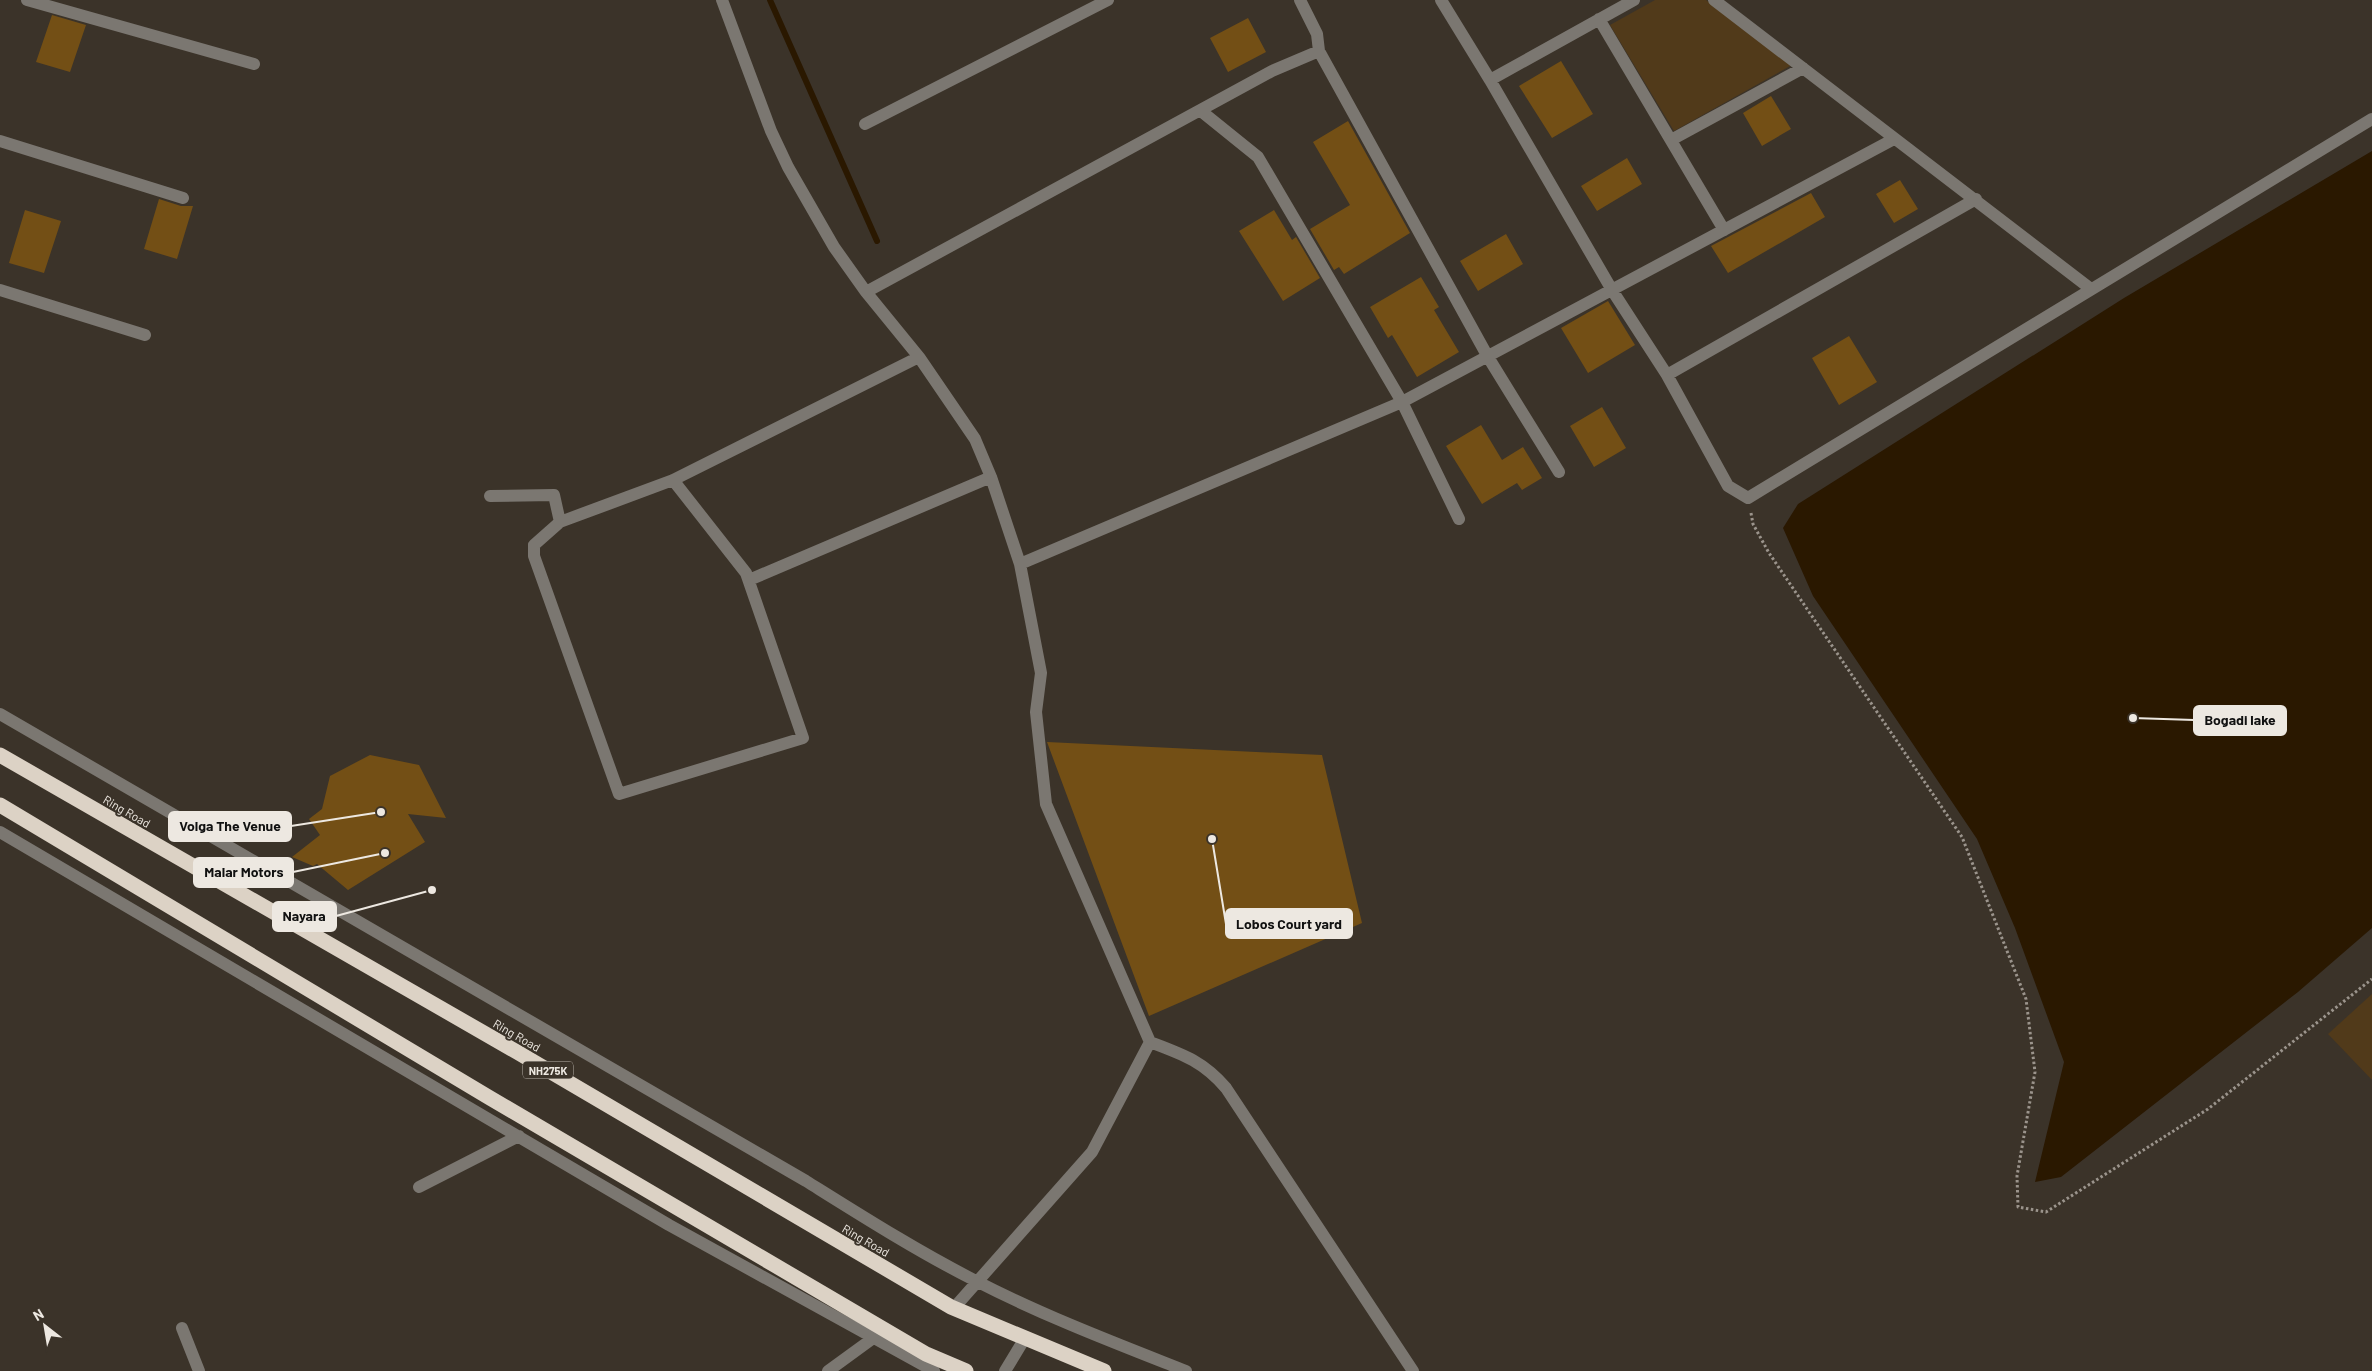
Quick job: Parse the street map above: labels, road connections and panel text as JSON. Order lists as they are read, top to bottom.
{
  "streets": {
    "highway": ["Ring Road", "NH275K"]
  },
  "places": [
    "Bogadi lake",
    "Volga The Venue",
    "Lobos Court yard",
    "Malar Motors",
    "Nayara"
  ],
  "north": "top left"
}
